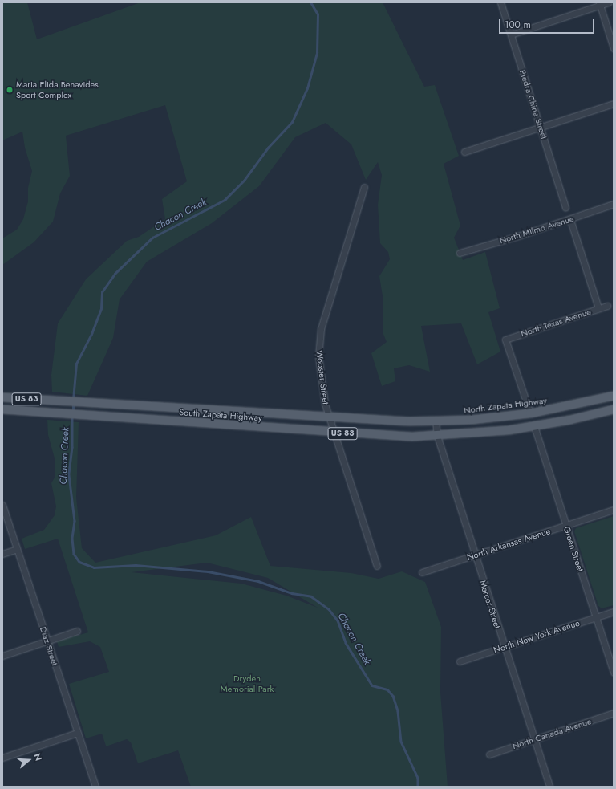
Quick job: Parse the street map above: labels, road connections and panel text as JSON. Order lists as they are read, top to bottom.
{
  "streets": {
    "main road": ["US 83", "North Zapata Highway", "South Zapata Highway"],
    "street": [
      "Piedra China Street",
      "North Milmo Avenue",
      "North Texas Avenue",
      "Wooster Street",
      "North Arkansas Avenue",
      "Green Street",
      "Mercer Street",
      "North New York Avenue",
      "Diaz Street",
      "North Canada Avenue"
    ]
  },
  "crossings": [
    ["North Texas Avenue", "North Zapata Highway"],
    ["Wooster Street", "South Zapata Highway"],
    ["US 83", "South Zapata Highway"],
    ["US 83", "Green Street"],
    ["US 83", "Mercer Street"],
    ["North Zapata Highway", "South Zapata Highway"],
    ["North Zapata Highway", "Mercer Street"],
    ["South Zapata Highway", "Mercer Street"],
    ["North Arkansas Avenue", "Green Street"],
    ["North Arkansas Avenue", "Mercer Street"],
    ["Green Street", "North New York Avenue"],
    ["Mercer Street", "North New York Avenue"],
    ["Mercer Street", "North Canada Avenue"]
  ],
  "water": ["Chacon Creek"],
  "parks": ["Dryden Memorial Park"],
  "places": ["Maria Elida Benavides Sport Complex"],
  "scale_bar": "100 m",
  "north": "right"
}
